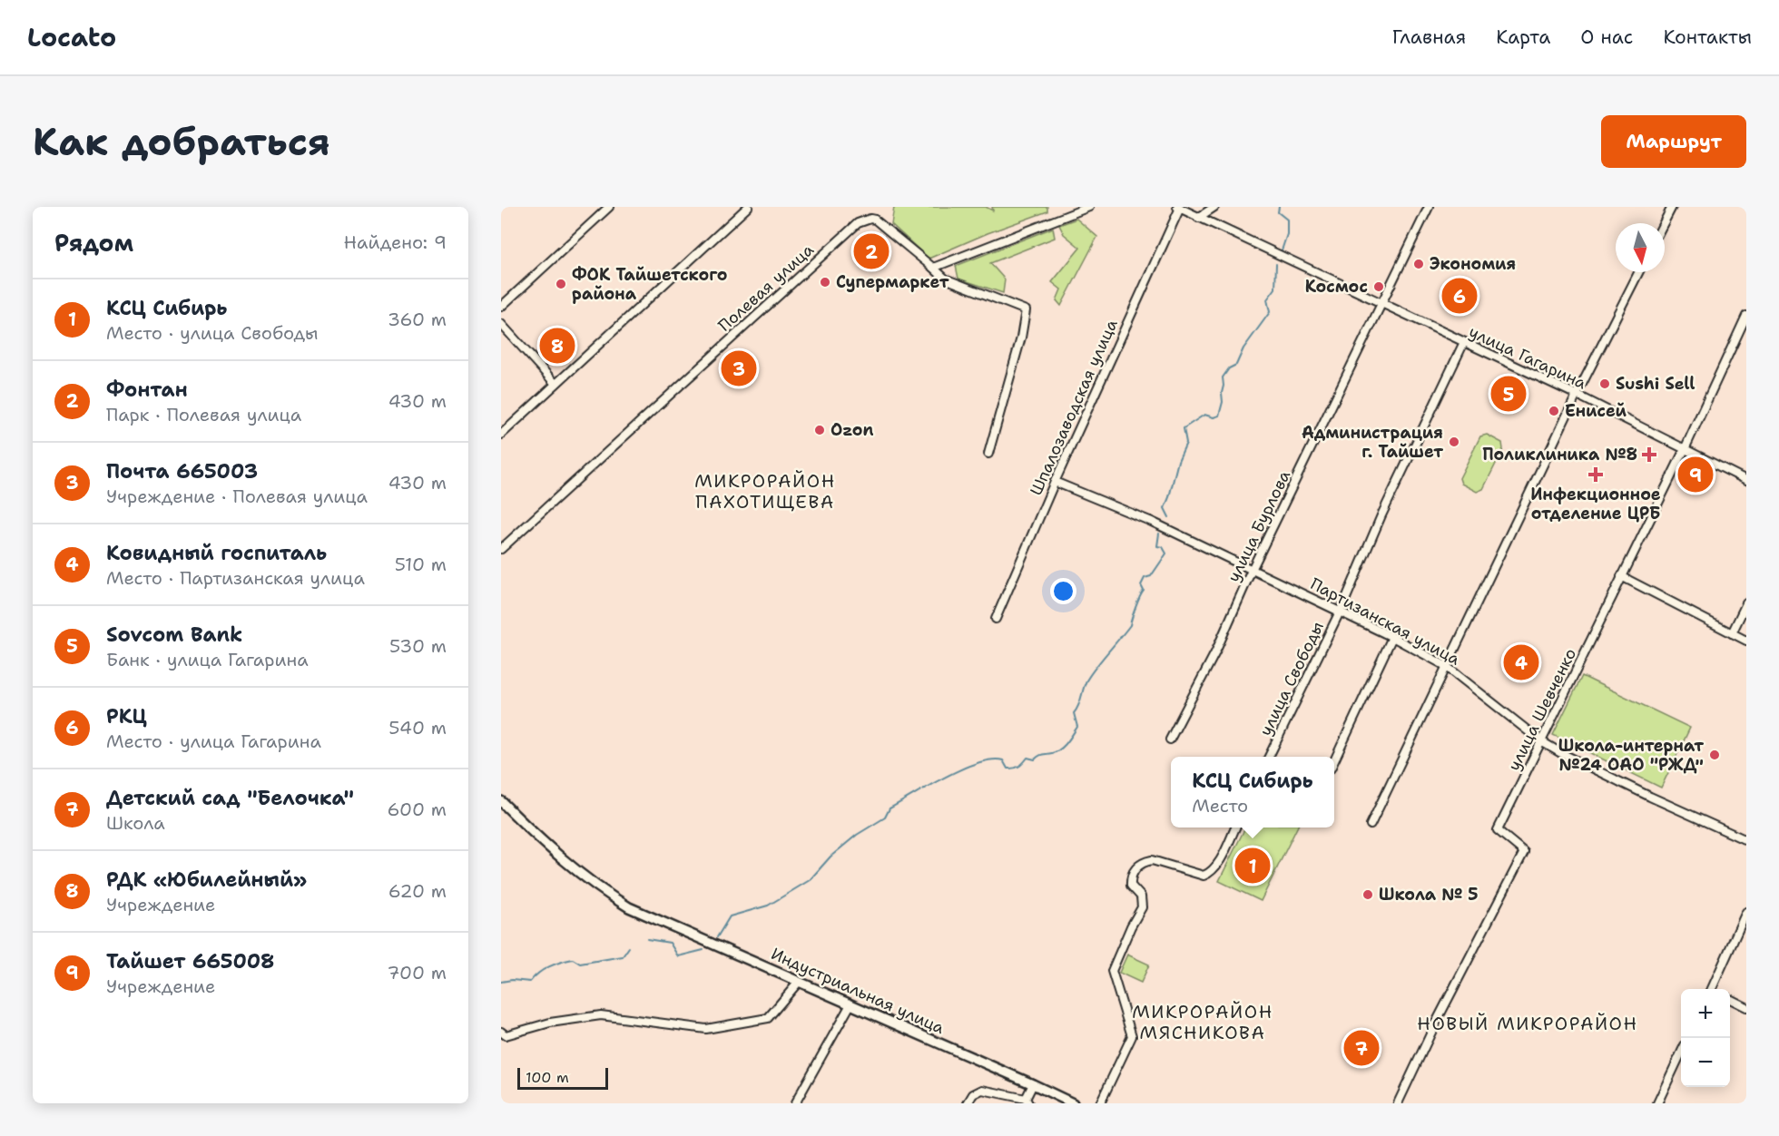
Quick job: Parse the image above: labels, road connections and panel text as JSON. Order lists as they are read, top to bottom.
{
  "streets": {
    "street": [
      "Полевая улица",
      "улица Гагарина",
      "Шпалозаводская улица",
      "улица Бурлова",
      "Партизанская улица",
      "улица Свободы",
      "улица Шевченко",
      "Индустриальная улица"
    ]
  },
  "crossings": [
    ["улица Гагарина", "Шпалозаводская улица"],
    ["улица Гагарина", "улица Бурлова"],
    ["улица Гагарина", "улица Свободы"],
    ["улица Гагарина", "улица Шевченко"],
    ["Шпалозаводская улица", "Партизанская улица"],
    ["улица Бурлова", "Партизанская улица"],
    ["Партизанская улица", "улица Свободы"],
    ["Партизанская улица", "улица Шевченко"]
  ],
  "districts": ["МИКРОРАЙОН ПАХОТИЩЕВА", "МИКРОРАЙОН МЯСНИКОВА", "НОВЫЙ МИКРОРАЙОН"],
  "places": {
    "other": [
      "Экономия",
      "Супермаркет",
      "ФОК Тайшетского района",
      "Космос",
      "Sushi Sell",
      "Енисей",
      "Ozon",
      "Администрация г. Тайшет",
      "Школа-интернат №24 ОАО \"РЖД\"",
      "Школа № 5"
    ],
    "health": ["Поликлиника №8", "Инфекционное отделение ЦРБ"]
  },
  "scale_bar": "100 m",
  "north": "bottom",
  "page": {
    "header": "Locato",
    "nav": [
      "Главная",
      "Карта",
      "О нас",
      "Контакты"
    ],
    "buttons": "Маршрут",
    "title": "Как добраться",
    "heading": ["Рядом", "Найдено: 9"],
    "pins": [
      "2",
      "6",
      "8",
      "3",
      "5",
      "9",
      "4",
      "1",
      "7"
    ],
    "list": [
      {
        "mark": "1",
        "name": "КСЦ Сибирь",
        "note": "Место · улица Свободы",
        "value": "360 m"
      },
      {
        "mark": "2",
        "name": "Фонтан",
        "note": "Парк · Полевая улица",
        "value": "430 m"
      },
      {
        "mark": "3",
        "name": "Почта 665003",
        "note": "Учреждение · Полевая улица",
        "value": "430 m"
      },
      {
        "mark": "4",
        "name": "Ковидный госпиталь",
        "note": "Место · Партизанская улица",
        "value": "510 m"
      },
      {
        "mark": "5",
        "name": "Sovcom Bank",
        "note": "Банк · улица Гагарина",
        "value": "530 m"
      },
      {
        "mark": "6",
        "name": "РКЦ",
        "note": "Место · улица Гагарина",
        "value": "540 m"
      },
      {
        "mark": "7",
        "name": "Детский сад \"Белочка\"",
        "note": "Школа",
        "value": "600 m"
      },
      {
        "mark": "8",
        "name": "РДК «Юбилейный»",
        "note": "Учреждение",
        "value": "620 m"
      },
      {
        "mark": "9",
        "name": "Тайшет 665008",
        "note": "Учреждение",
        "value": "700 m"
      }
    ],
    "popup": ["КСЦ Сибирь", "Место"],
    "map_buttons": ["+", "−"],
    "scale": "100 m"
  }
}
